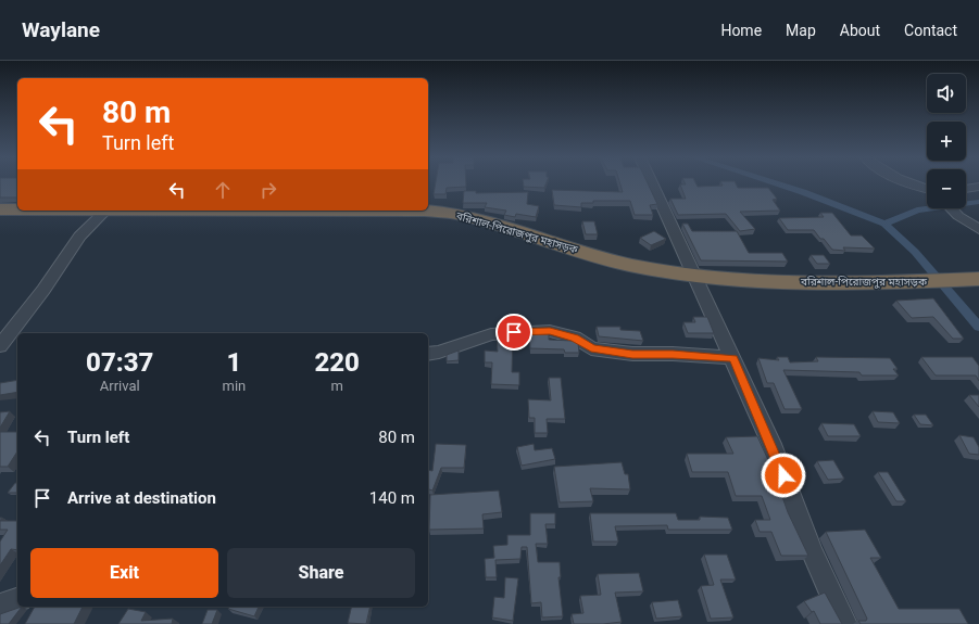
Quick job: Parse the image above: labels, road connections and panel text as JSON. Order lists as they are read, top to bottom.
{
  "streets": {
    "highway": ["বরিশাল-পিরোজপুর মহাসড়ক"]
  },
  "page": {
    "header": "Waylane",
    "nav": [
      "Home",
      "Map",
      "About",
      "Contact"
    ],
    "map_buttons": ["+", "−"],
    "turn": ["80 m", "Turn left"],
    "eta": [
      "07:37",
      "Arrival",
      "1",
      "min",
      "220",
      "m"
    ],
    "list": [
      {
        "name": "Turn left",
        "value": "80 m"
      },
      {
        "name": "Arrive at destination",
        "value": "140 m"
      }
    ],
    "buttons": ["Exit", "Share"]
  }
}
